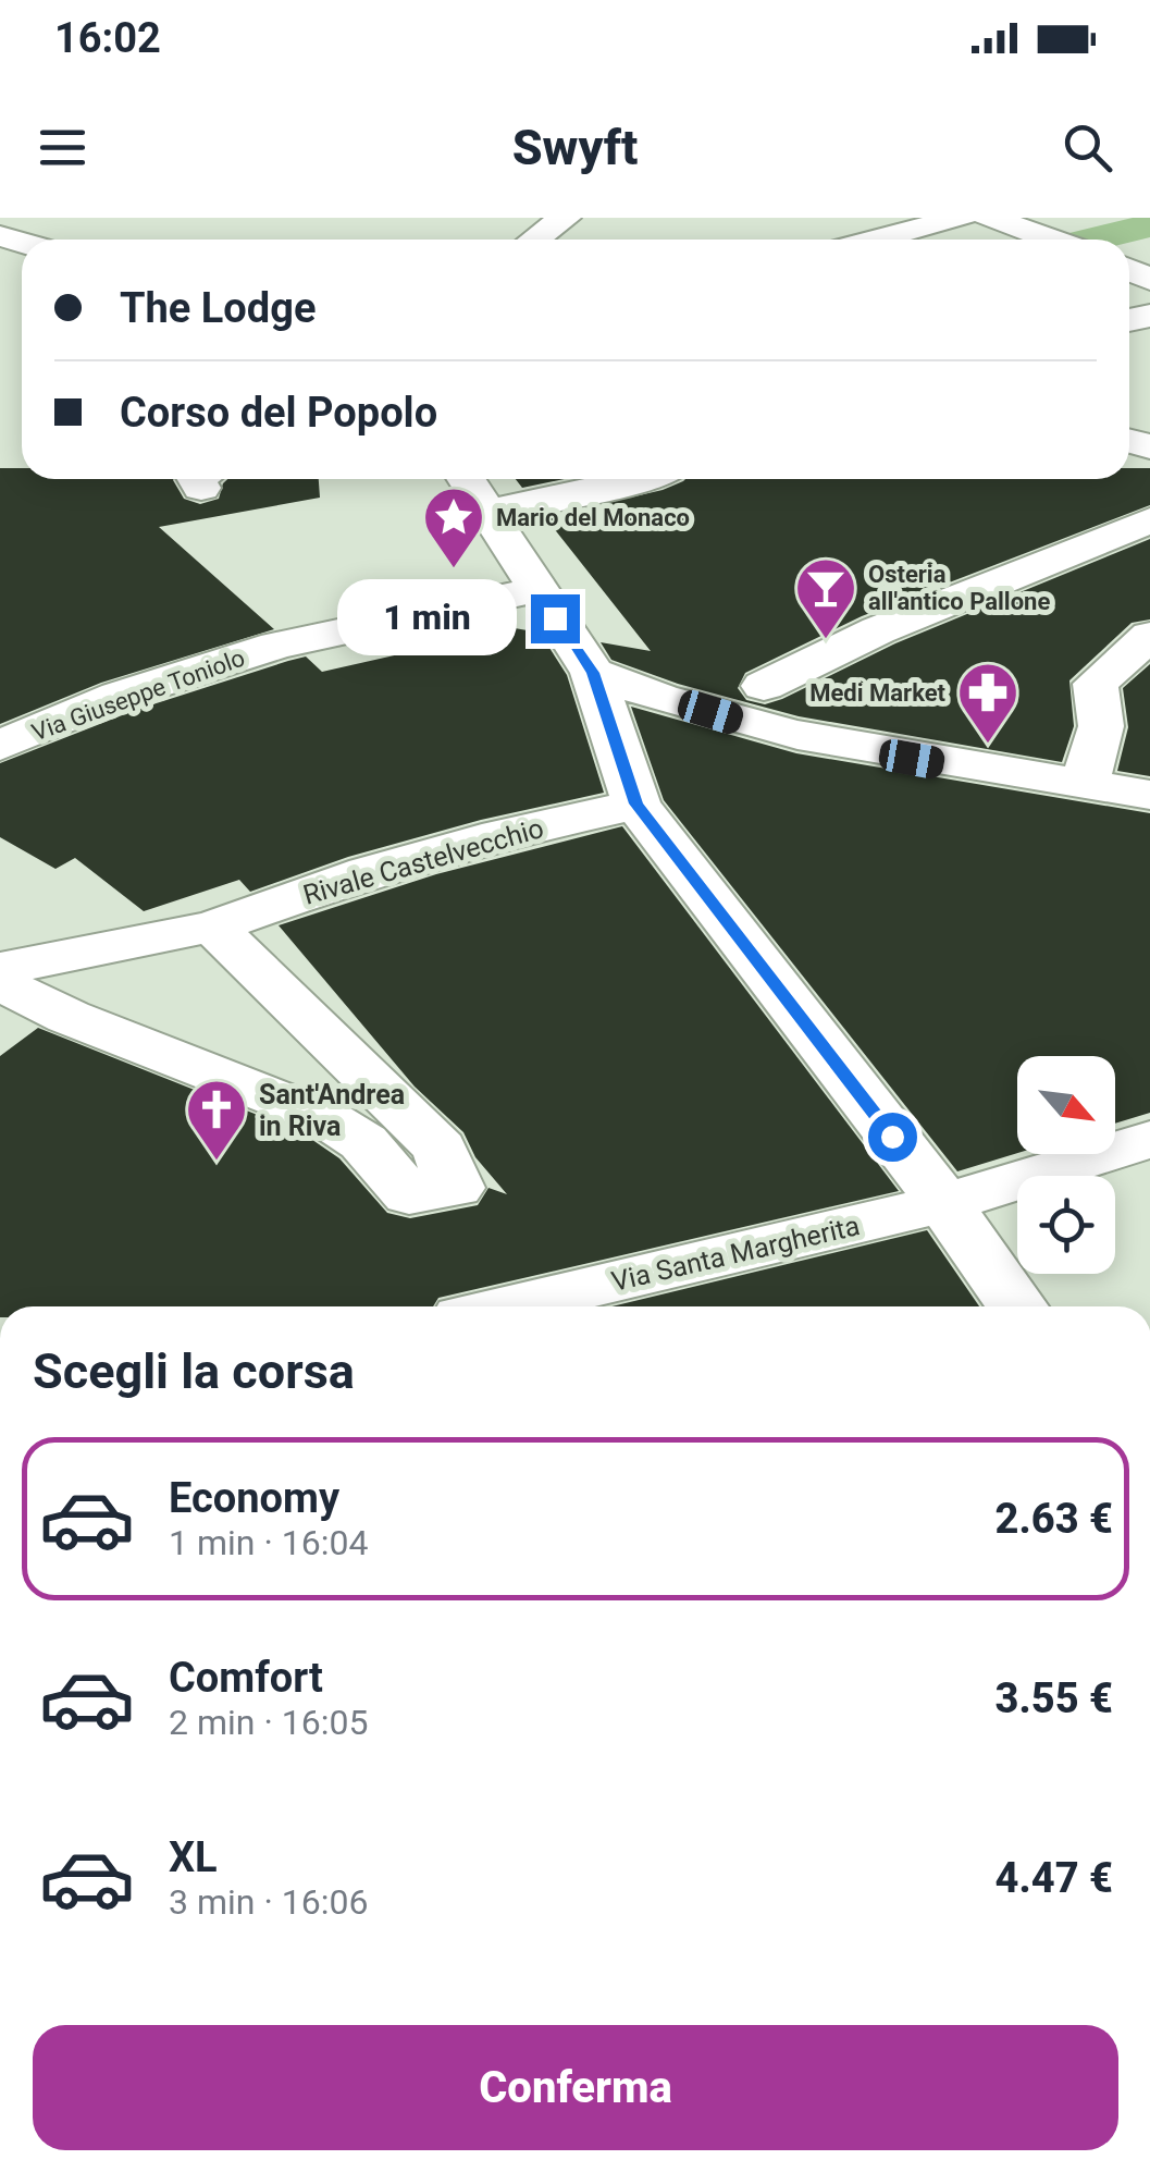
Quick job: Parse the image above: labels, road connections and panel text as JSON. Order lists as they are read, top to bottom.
{
  "streets": {
    "street": ["Via Giuseppe Toniolo", "Rivale Castelvecchio", "Via Santa Margherita"]
  },
  "places": {
    "place": ["Mario del Monaco"],
    "bar": ["Osteria all'antico Pallone"],
    "pharmacy": ["Medi Market"],
    "church": ["Sant'Andrea in Riva"]
  },
  "north": "bottom right",
  "page": {
    "status": "16:02",
    "header": "Swyft",
    "banner": ["The Lodge", "Corso del Popolo"],
    "bubble": "1 min",
    "heading": "Scegli la corsa",
    "list": [
      {
        "name": "Economy",
        "note": "1 min · 16:04",
        "value": "2.63 €"
      },
      {
        "name": "Comfort",
        "note": "2 min · 16:05",
        "value": "3.55 €"
      },
      {
        "name": "XL",
        "note": "3 min · 16:06",
        "value": "4.47 €"
      }
    ],
    "buttons": "Conferma"
  }
}
